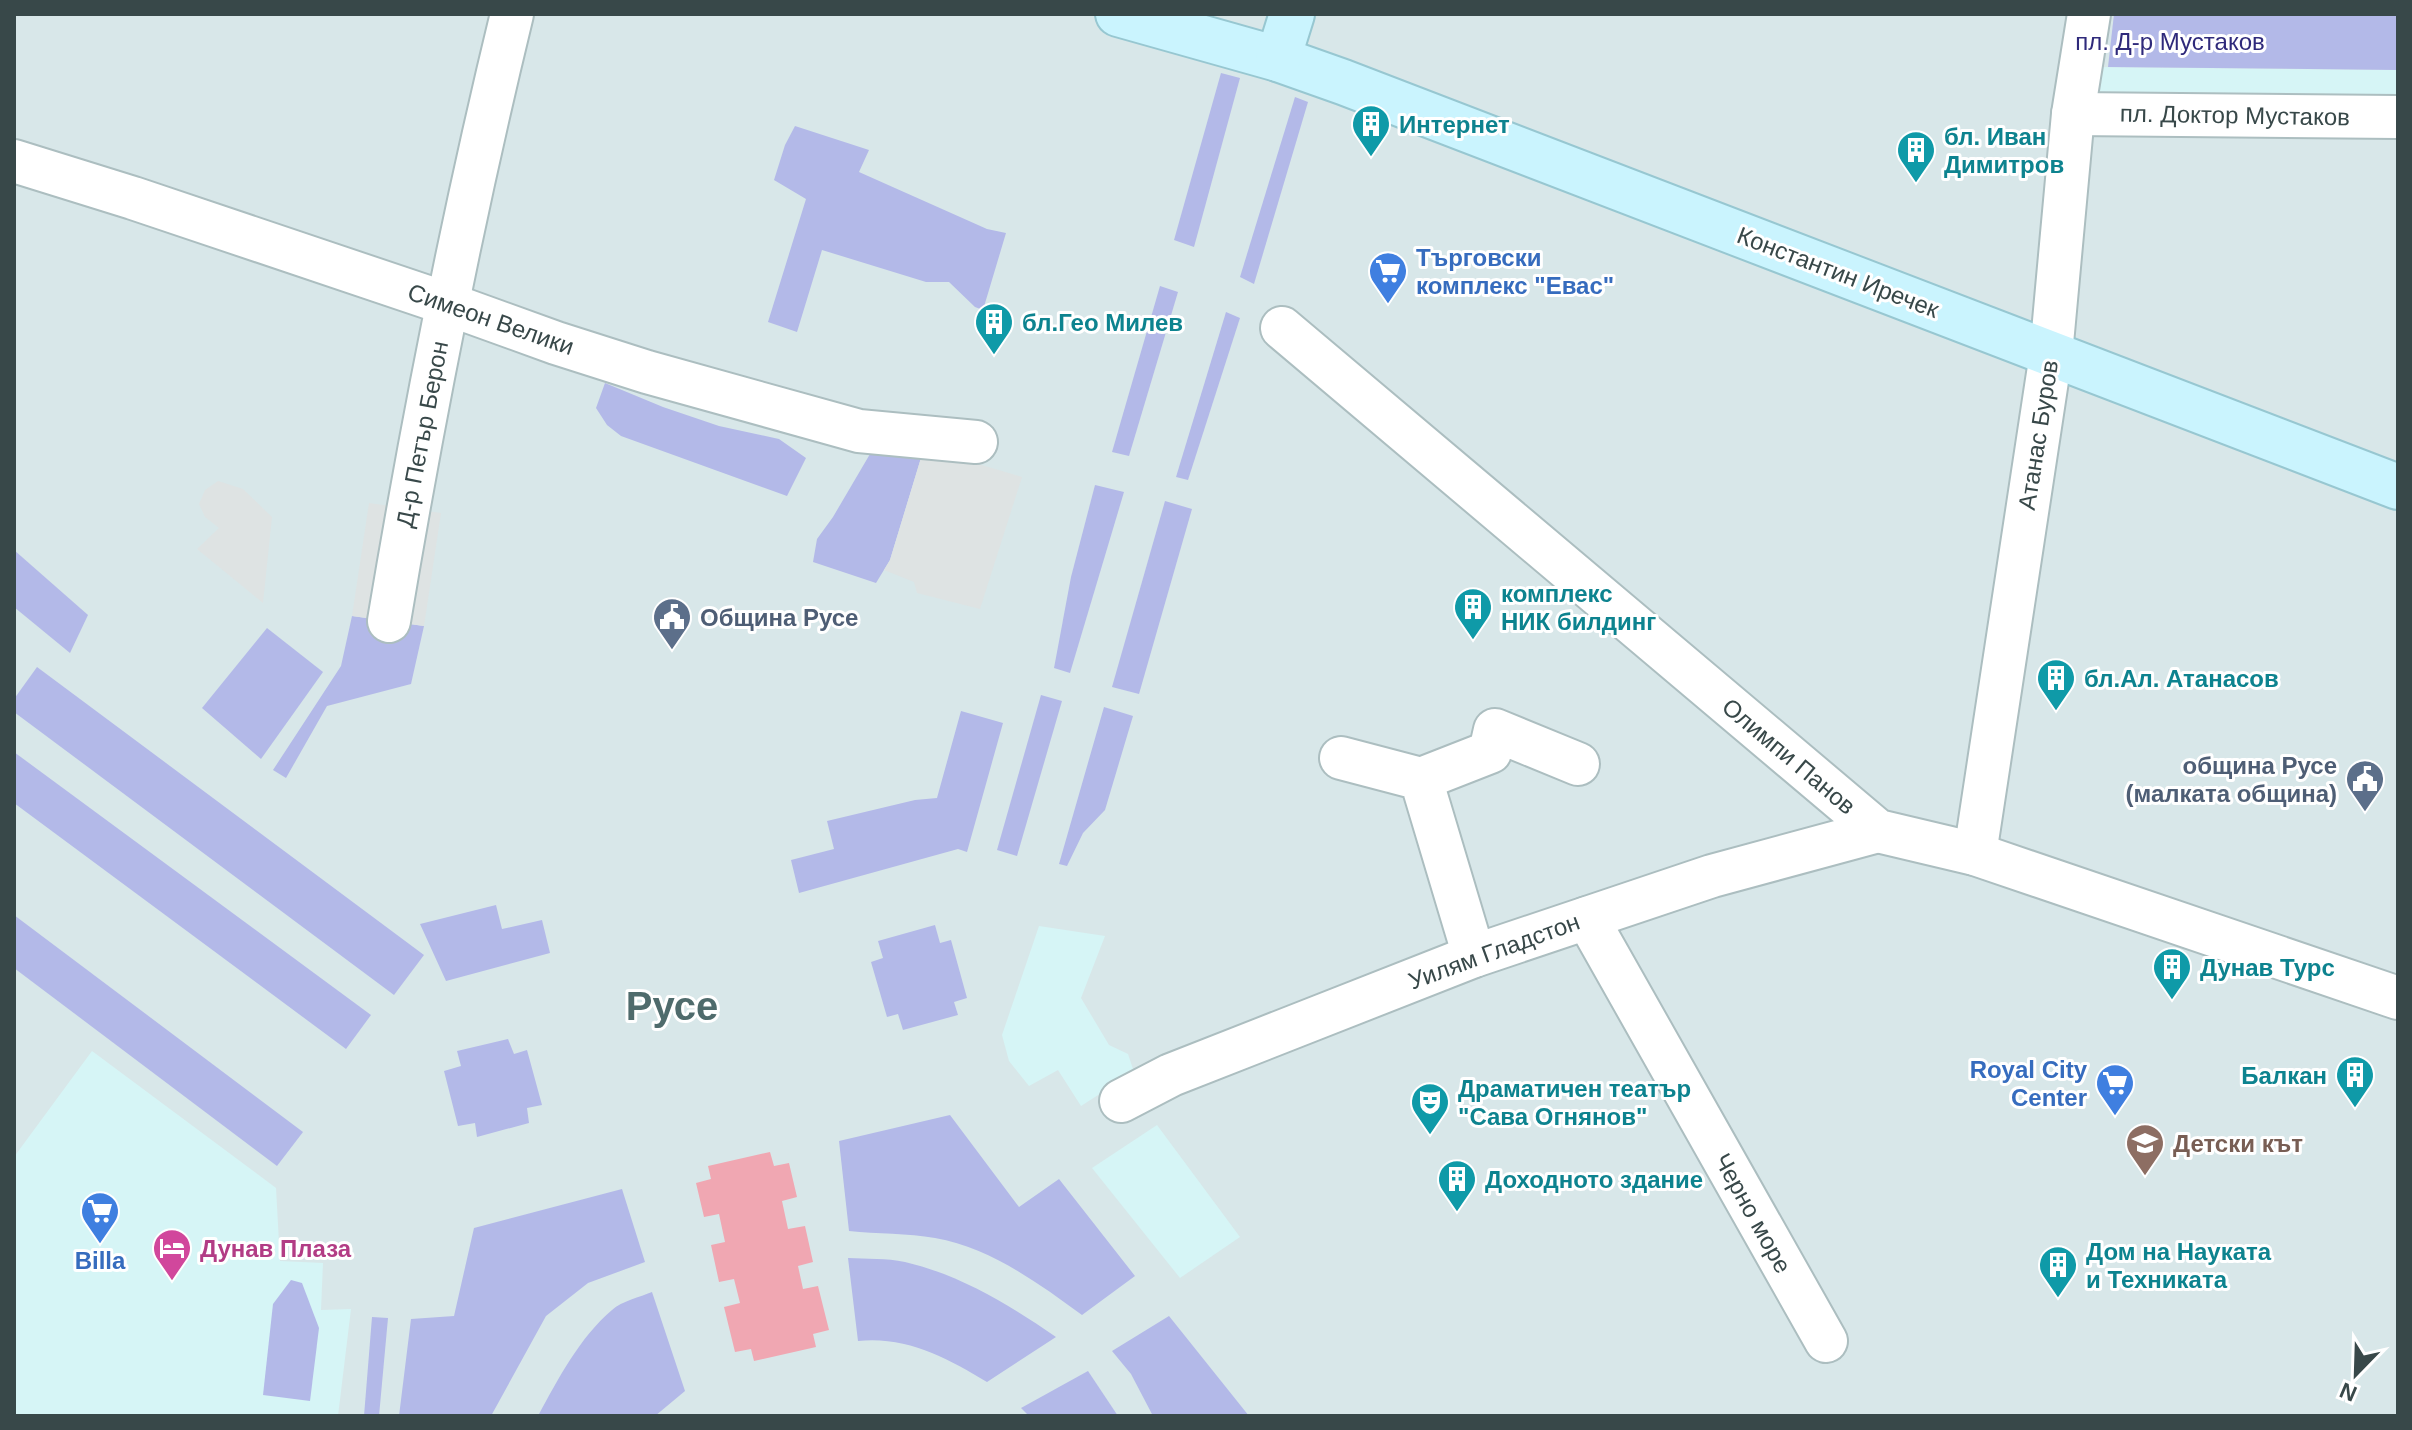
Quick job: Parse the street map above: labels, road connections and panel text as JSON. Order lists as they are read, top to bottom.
{
  "streets": {
    "main road": ["Константин Иречек"],
    "street": [
      "пл. Доктор Мустаков",
      "Симеон Велики",
      "Д-р Петър Берон",
      "Атанас Буров",
      "Олимпи Панов",
      "Уилям Гладстон",
      "Черно море"
    ]
  },
  "crossings": [
    ["пл. Доктор Мустаков", "Атанас Буров"],
    ["Константин Иречек", "Атанас Буров"],
    ["Симеон Велики", "Д-р Петър Берон"],
    ["Атанас Буров", "Олимпи Панов"],
    ["Олимпи Панов", "Уилям Гладстон"],
    ["Уилям Гладстон", "Черно море"]
  ],
  "districts": ["Русе"],
  "parks": ["пл. Д-р Мустаков"],
  "places": {
    "building": [
      "Интернет",
      "бл. Иван Димитров",
      "бл.Гео Милев",
      "комплекс НИК билдинг",
      "бл.Ал. Атанасов",
      "Дунав Турс",
      "Балкан",
      "Доходното здание",
      "Дом на Науката и Техниката"
    ],
    "supermarket": ["Търговски комплекс \"Евас\"", "Royal City Center", "Billa"],
    "public building": ["Община Русе", "община Русе (малката община)"],
    "theatre": ["Драматичен театър \"Сава Огнянов\""],
    "school or university": ["Детски кът"],
    "hotel": ["Дунав Плаза"]
  },
  "north": "bottom left"
}
